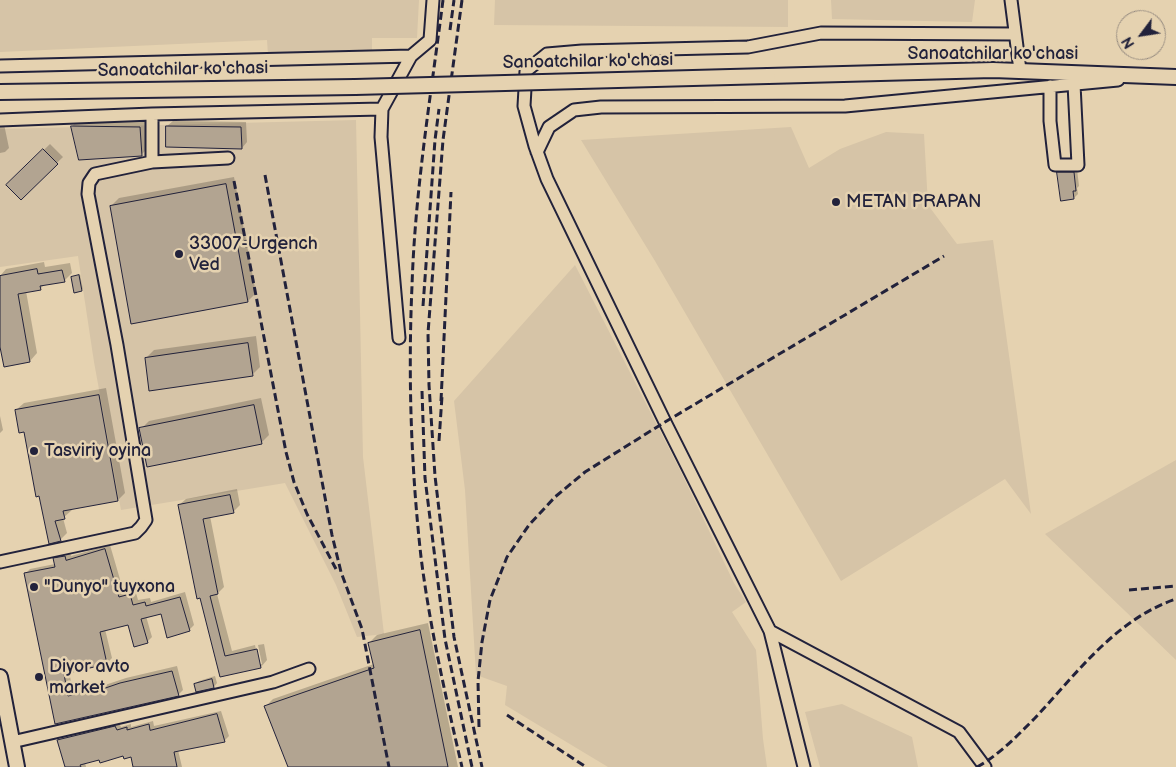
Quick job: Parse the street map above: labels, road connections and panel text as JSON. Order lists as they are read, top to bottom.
{
  "streets": {
    "main road": ["Sanoatchilar ko'chasi"]
  },
  "places": [
    "METAN PRAPAN",
    "33007-Urgench Ved",
    "Tasviriy oyina",
    "\"Dunyo\" tuyxona",
    "Diyor avto market"
  ],
  "north": "bottom left"
}
